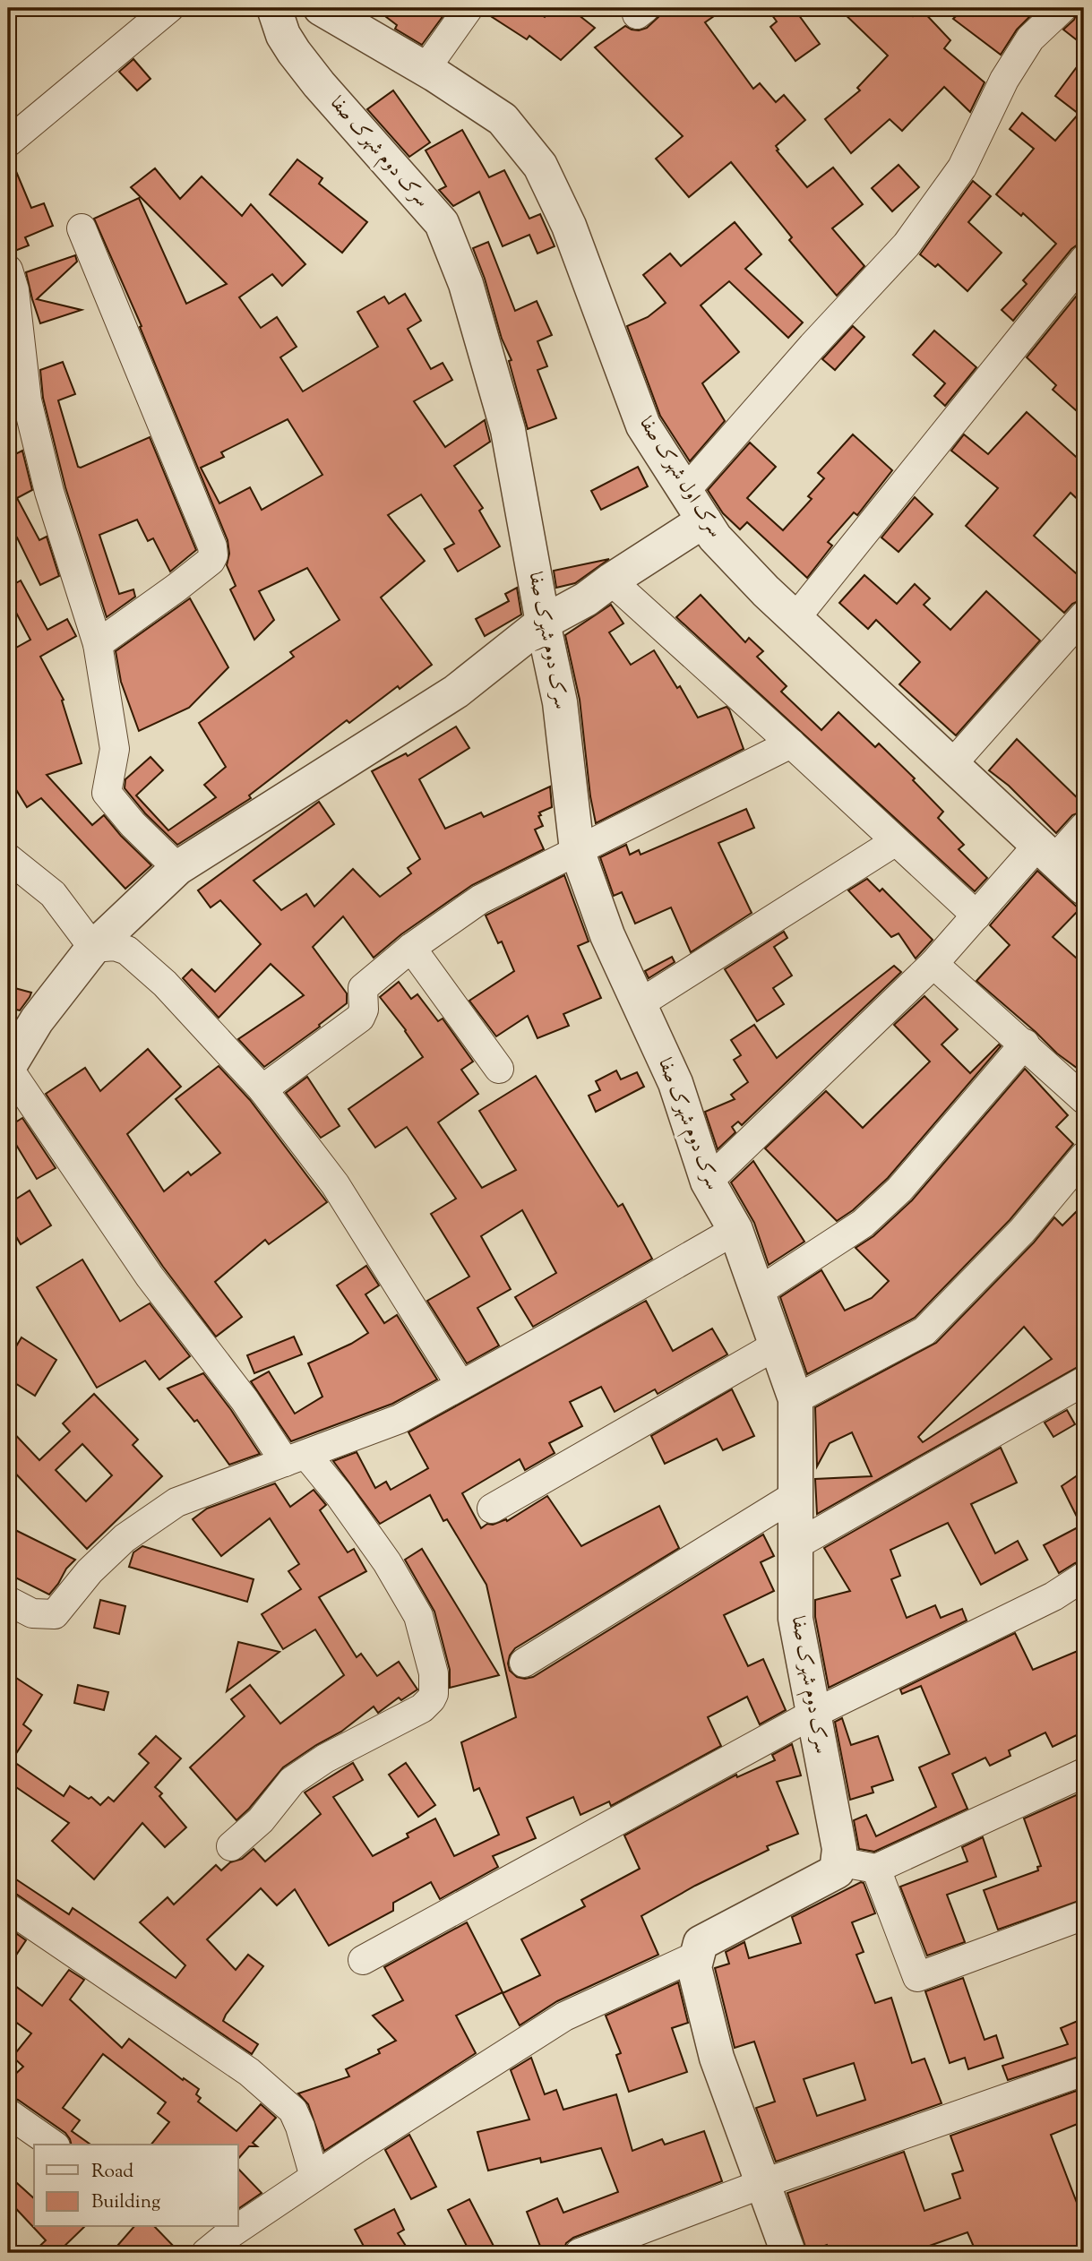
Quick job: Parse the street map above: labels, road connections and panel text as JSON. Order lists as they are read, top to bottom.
{
  "streets": {
    "street": ["سرک دوم شهرک صفا", "سرک اول شهرک صفا"]
  },
  "legend": ["Road", "Building"]
}
